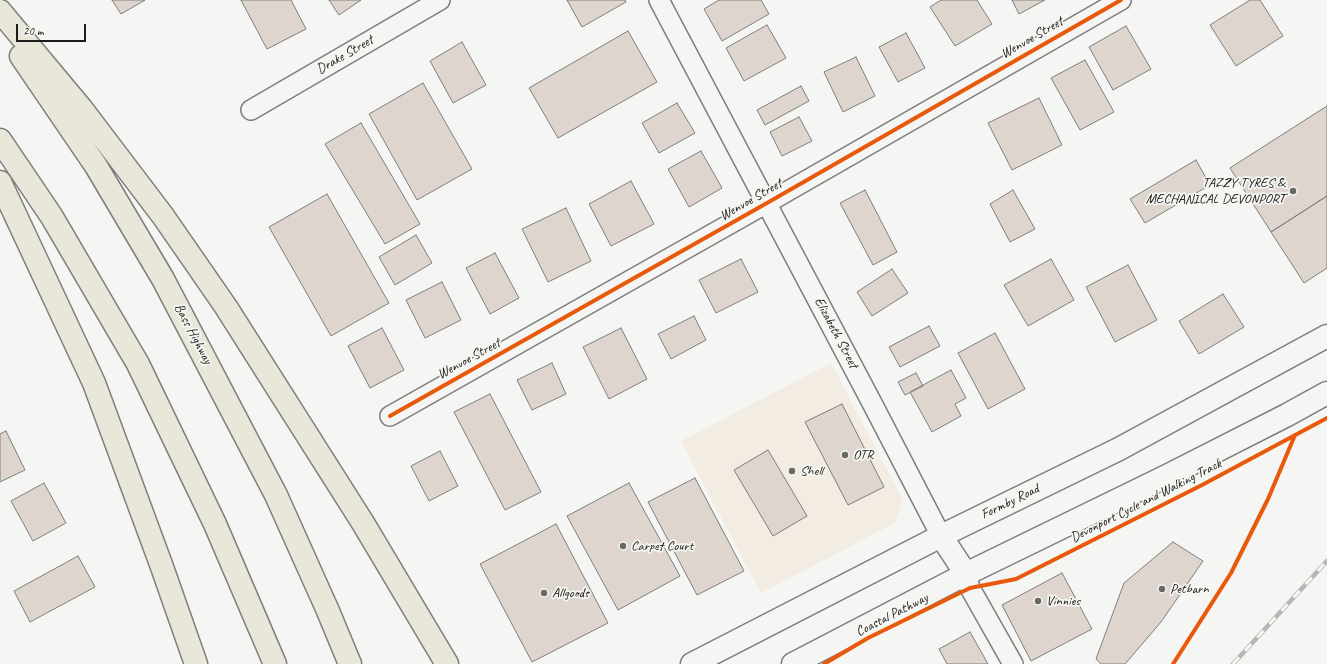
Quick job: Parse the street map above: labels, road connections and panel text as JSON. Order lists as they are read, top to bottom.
{
  "streets": {
    "highway": ["Bass Highway"],
    "main road": ["Elizabeth Street", "Formby Road"],
    "street": ["Wenvoe Street", "Drake Street"],
    "cycle path": ["Devonport Cycle and Walking Track"]
  },
  "crossings": [
    ["Wenvoe Street", "Elizabeth Street"],
    ["Elizabeth Street", "Formby Road"]
  ],
  "places": [
    "TAZZY TYRES & MECHANICAL DEVONPORT",
    "OTR",
    "Shell",
    "Carpet Court",
    "Petbarn",
    "Allgoods",
    "Vinnies"
  ],
  "scale_bar": "20 m"
}
